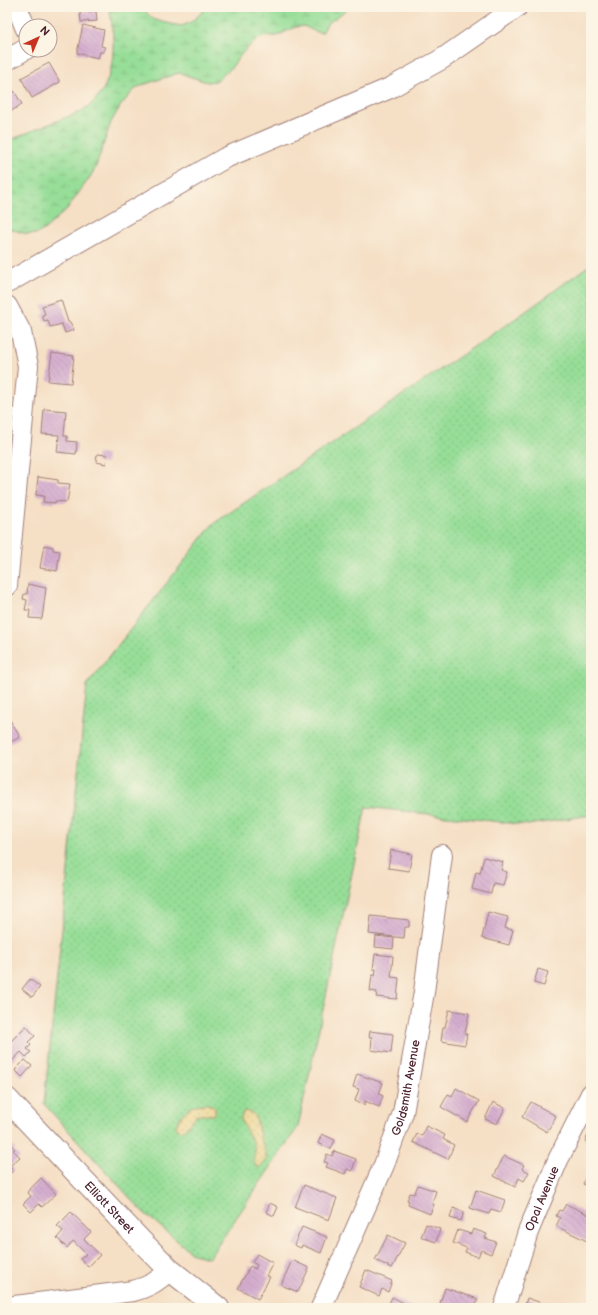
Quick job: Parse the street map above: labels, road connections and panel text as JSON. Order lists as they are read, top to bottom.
{
  "streets": {
    "main road": ["Elliott Street"],
    "street": ["Goldsmith Avenue", "Opal Avenue"]
  },
  "north": "top right"
}
